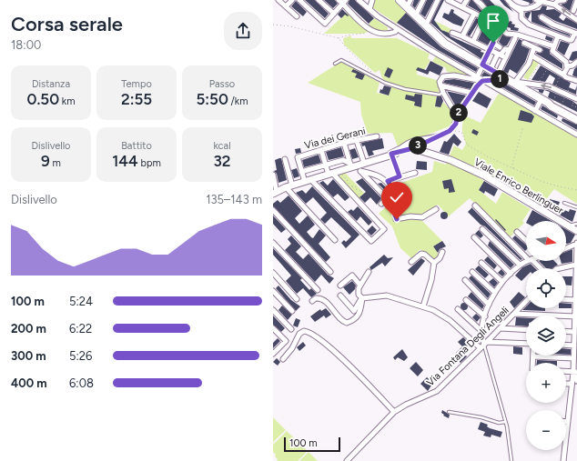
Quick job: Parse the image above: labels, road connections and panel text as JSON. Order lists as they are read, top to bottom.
{
  "streets": {
    "main road": ["Viale Enrico Berlinguer"],
    "street": ["Via dei Gerani", "Via Fontana Degli Angeli"]
  },
  "scale_bar": "100 m",
  "north": "right",
  "page": {
    "heading": ["Corsa serale", "18:00"],
    "stats": [
      ["Distanza", "0.50 km"],
      ["Tempo", "2:55"],
      ["Passo", "5:50 /km"],
      ["Dislivello", "9 m"],
      ["Battito", "144 bpm"],
      ["kcal", "32"]
    ],
    "pins": ["1", "2", "3"],
    "chart": ["Dislivello", "135–143 m"],
    "map_buttons": ["+", "−"],
    "list": [
      {
        "name": "100 m",
        "note": "5:24"
      },
      {
        "name": "200 m",
        "note": "6:22"
      },
      {
        "name": "300 m",
        "note": "5:26"
      },
      {
        "name": "400 m",
        "note": "6:08"
      }
    ],
    "scale": "100 m"
  }
}
